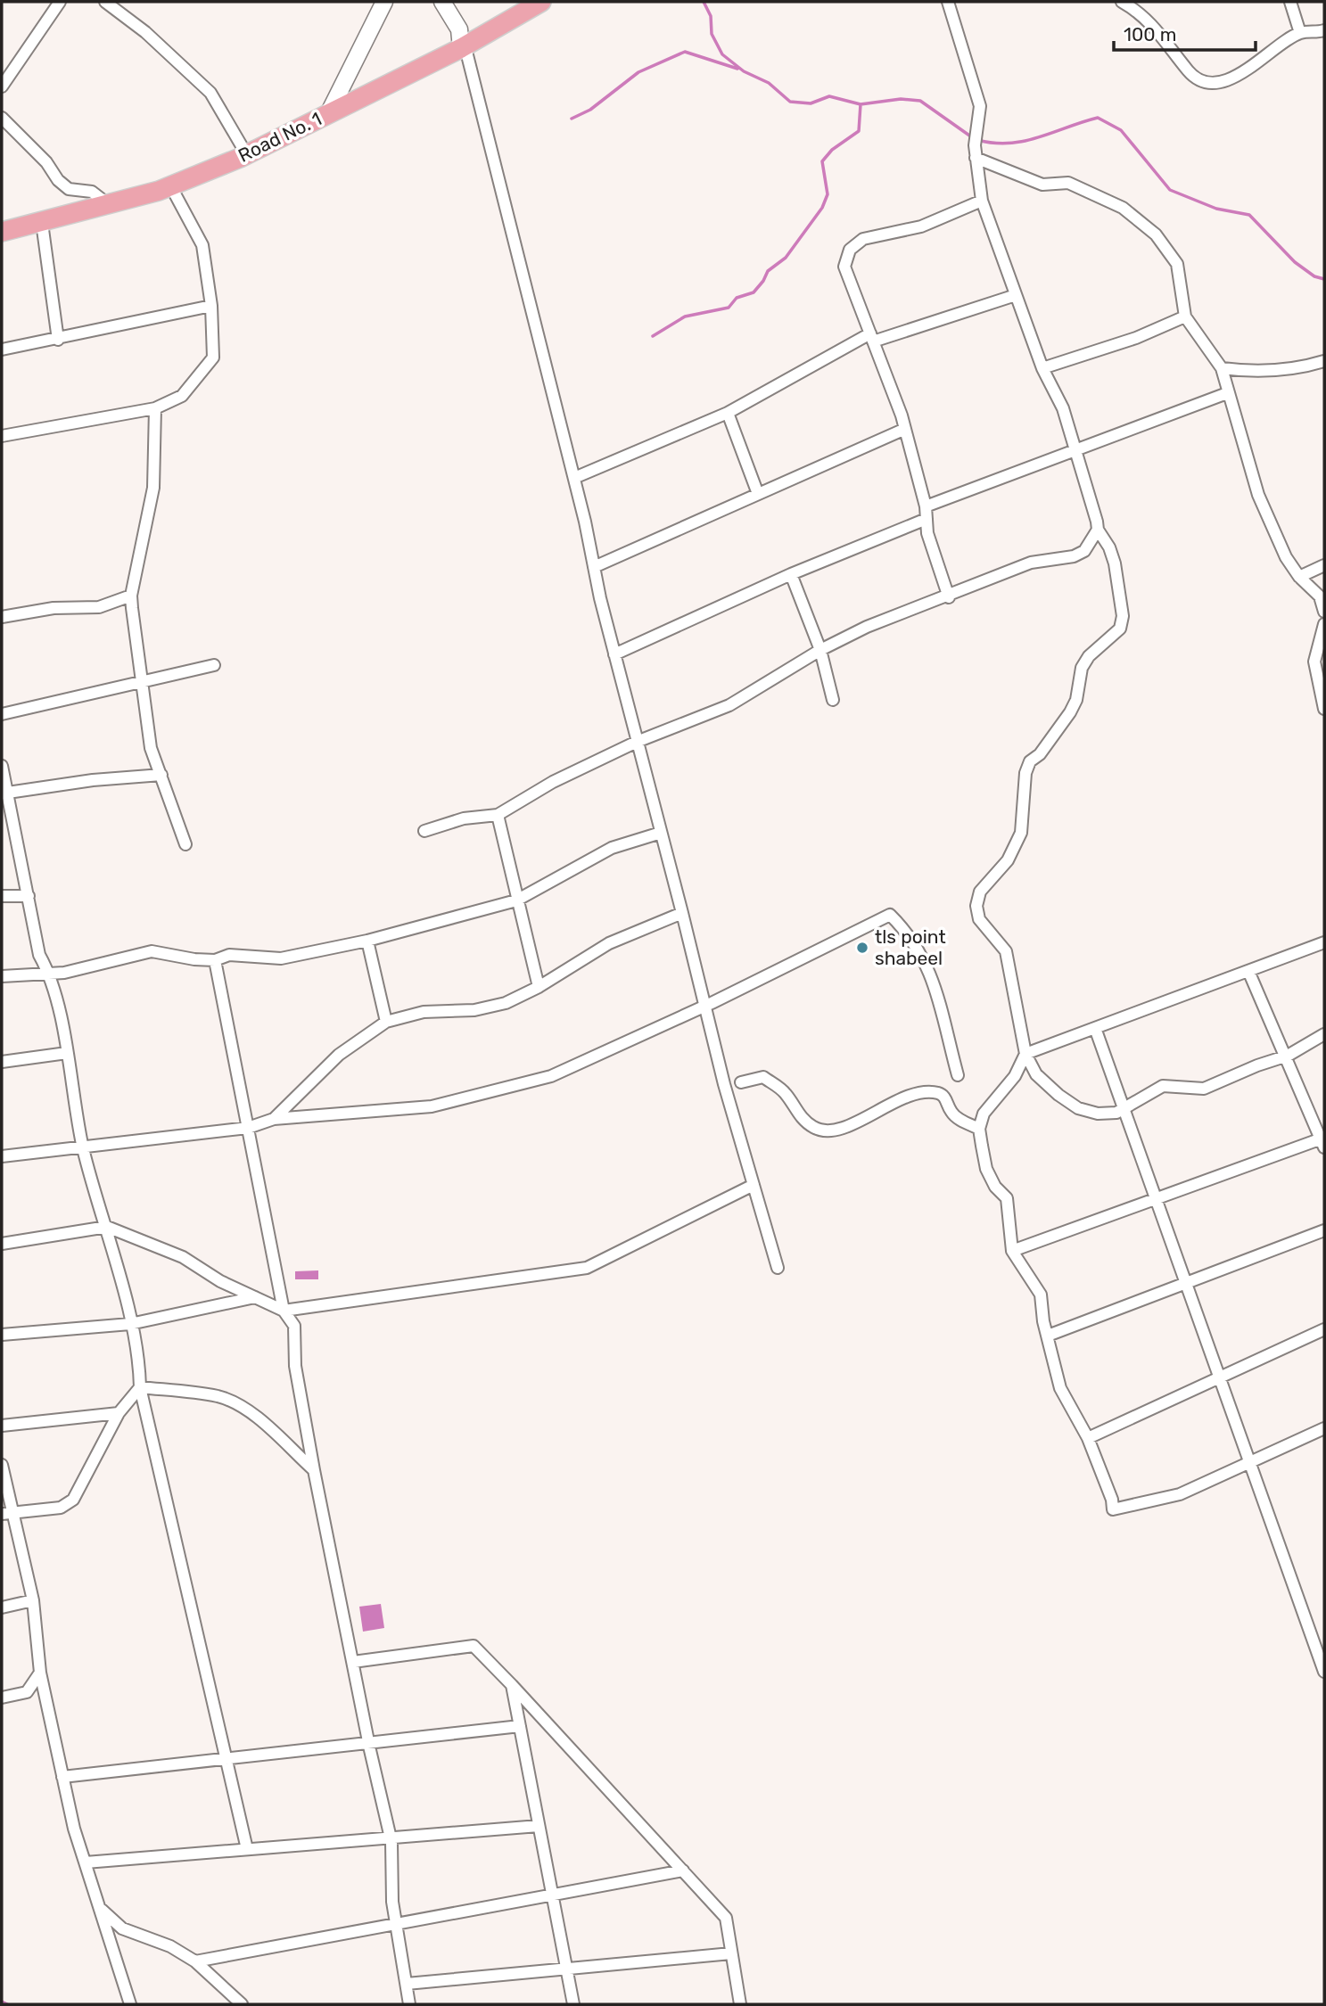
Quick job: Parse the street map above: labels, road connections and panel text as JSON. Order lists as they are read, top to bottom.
{
  "streets": {
    "highway": ["Road No. 1"]
  },
  "places": ["tls point shabeel"],
  "scale_bar": "100 m"
}
